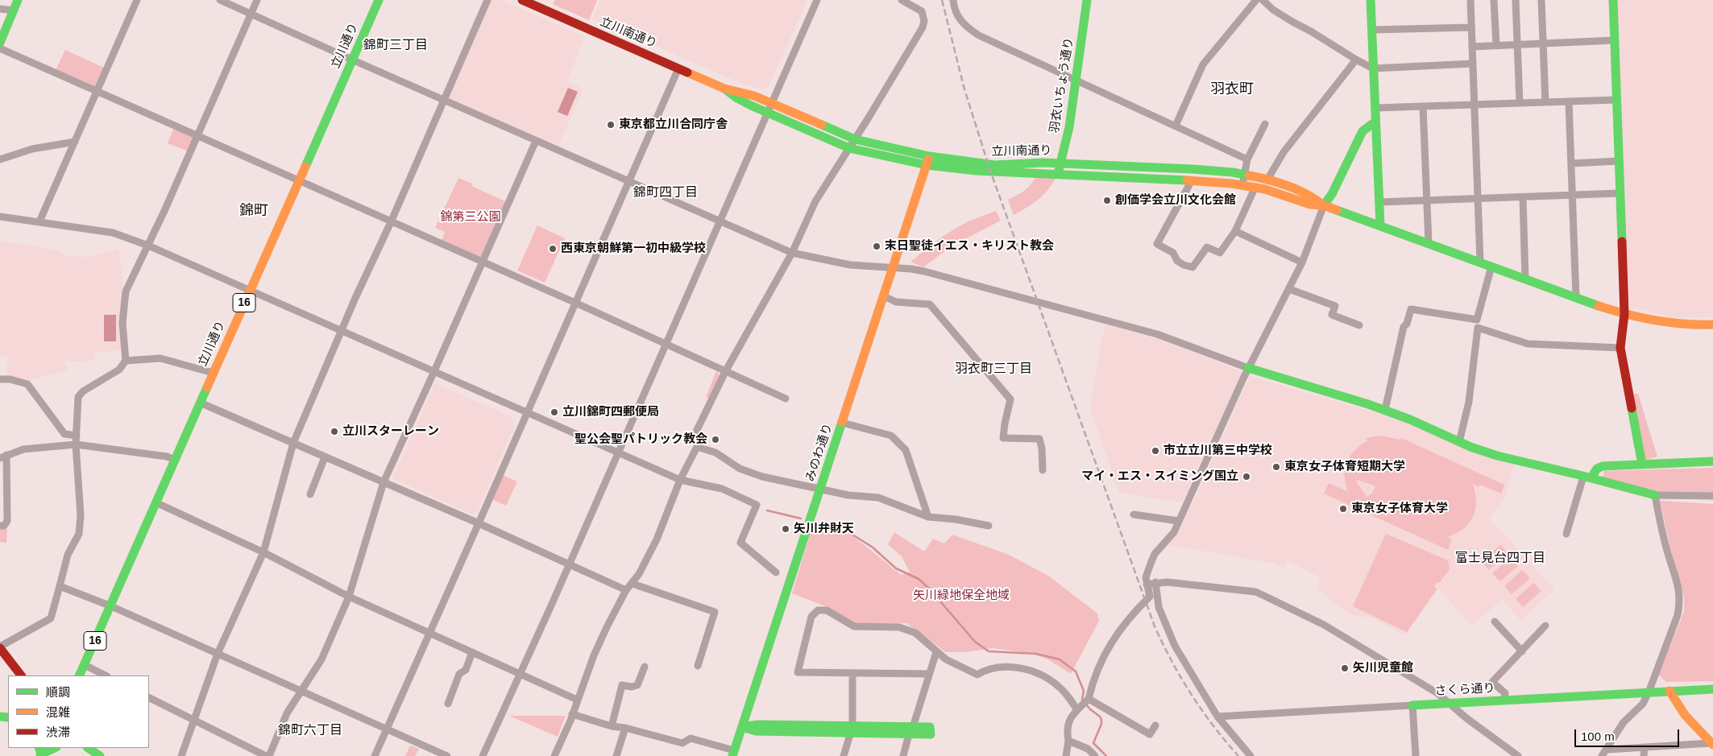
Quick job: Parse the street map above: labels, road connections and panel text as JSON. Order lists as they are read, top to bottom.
{
  "streets": {
    "street": [
      "立川南通り",
      "立川通り",
      "羽衣いちょう通り",
      "16",
      "みのわ通り",
      "さくら通り"
    ]
  },
  "crossings": [
    ["立川南通り", "羽衣いちょう通り"],
    ["立川南通り", "みのわ通り"]
  ],
  "districts": [
    "錦町三丁目",
    "羽衣町",
    "錦町四丁目",
    "錦町",
    "羽衣町三丁目",
    "富士見台四丁目",
    "錦町六丁目"
  ],
  "parks": ["錦第三公園", "矢川緑地保全地域"],
  "places": [
    "東京都立川合同庁舎",
    "創価学会立川文化会館",
    "末日聖徒イエス・キリスト教会",
    "西東京朝鮮第一初中級学校",
    "立川錦町四郵便局",
    "立川スターレーン",
    "聖公会聖パトリック教会",
    "市立立川第三中学校",
    "東京女子体育短期大学",
    "マイ・エス・スイミング国立",
    "東京女子体育大学",
    "矢川弁財天",
    "矢川児童館"
  ],
  "legend": ["順調", "混雑", "渋滞"],
  "scale_bar": "100 m"
}
